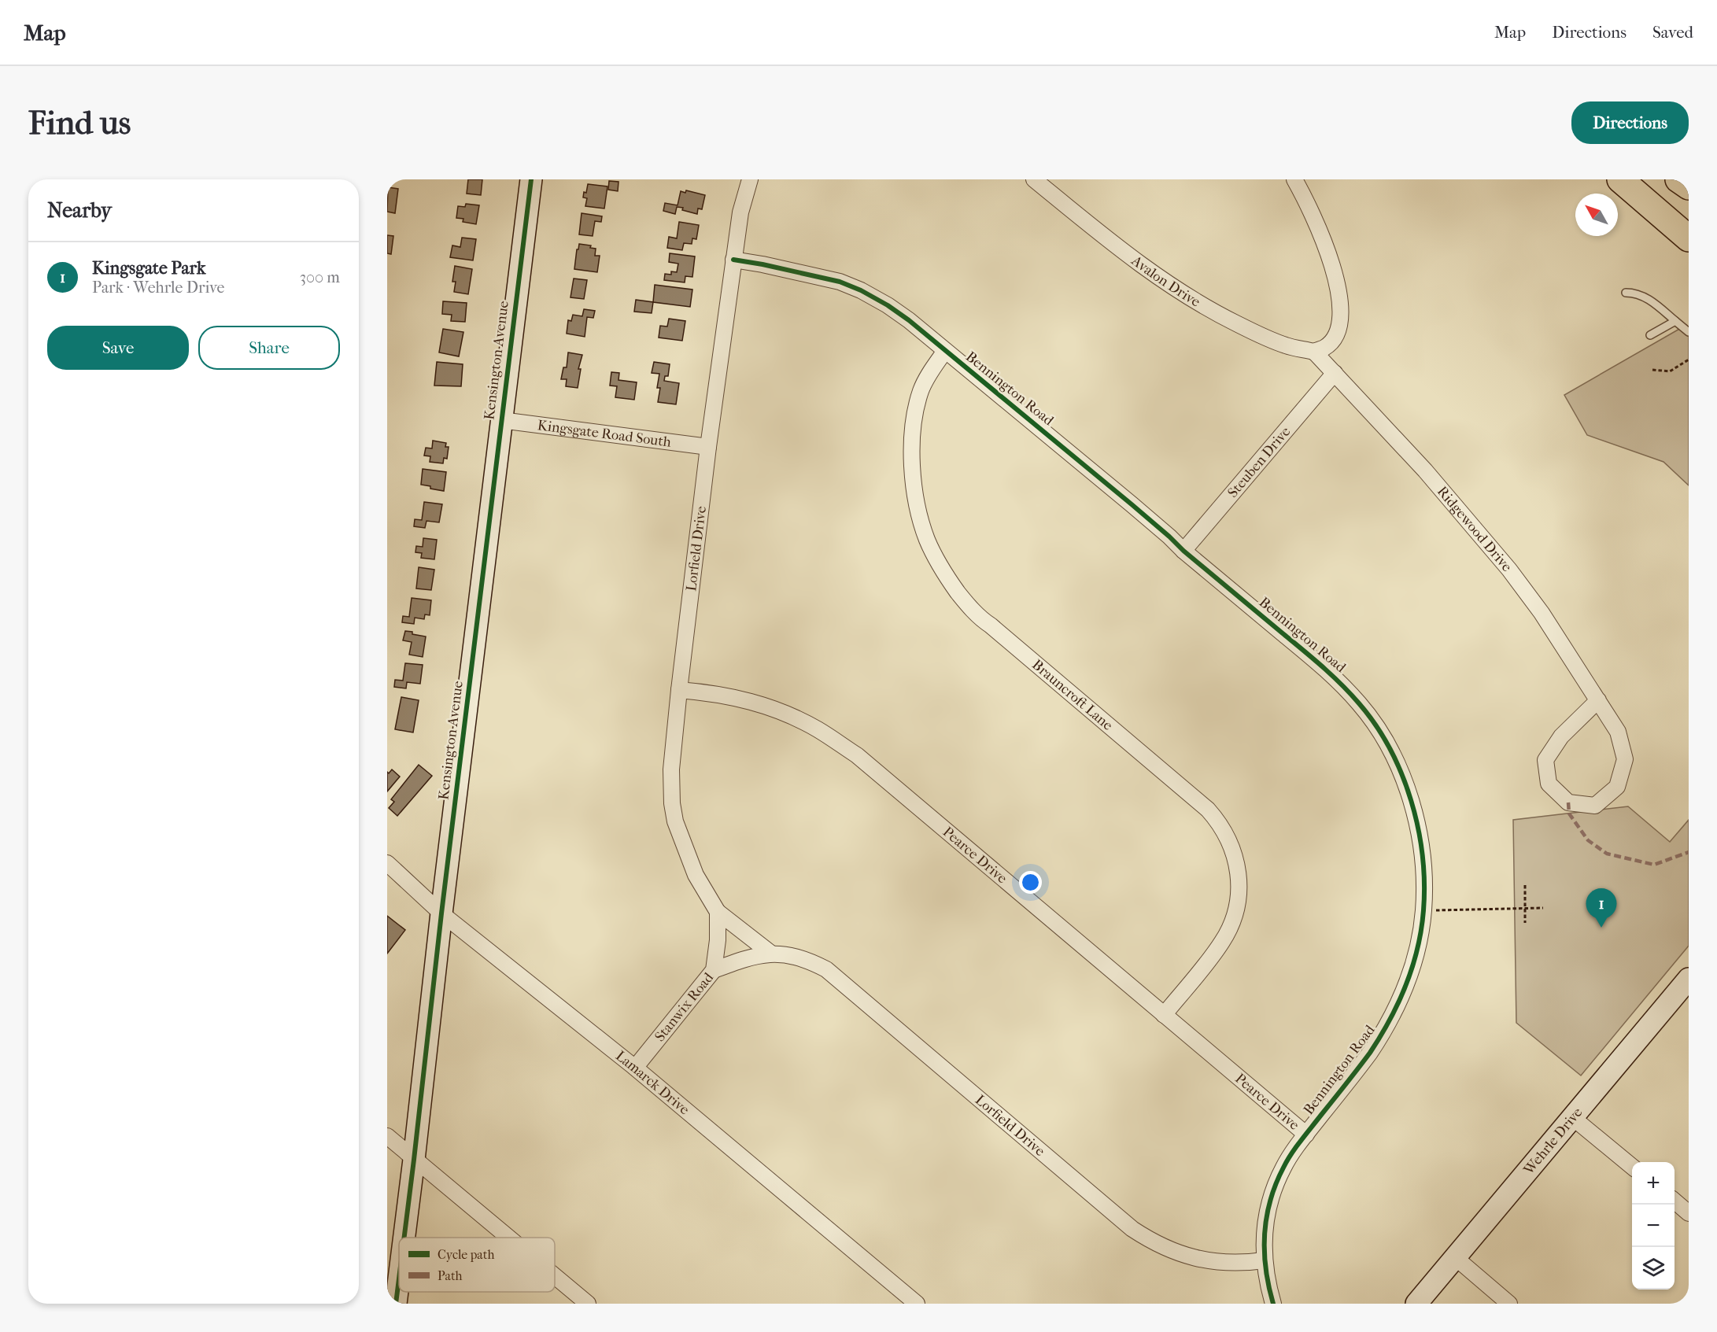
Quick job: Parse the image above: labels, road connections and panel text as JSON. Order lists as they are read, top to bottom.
{
  "streets": {
    "street": [
      "Avalon Drive",
      "Kensington Avenue",
      "Bennington Road",
      "Kingsgate Road South",
      "Steuben Drive",
      "Ridgewood Drive",
      "Lorfield Drive",
      "Brauncroft Lane",
      "Pearce Drive",
      "Stanwix Road",
      "Lamarck Drive",
      "Wehrle Drive"
    ]
  },
  "crossings": [
    ["Avalon Drive", "Ridgewood Drive"],
    ["Kensington Avenue", "Kingsgate Road South"],
    ["Kensington Avenue", "Lamarck Drive"],
    ["Bennington Road", "Steuben Drive"],
    ["Bennington Road", "Lorfield Drive"],
    ["Bennington Road", "Brauncroft Lane"],
    ["Bennington Road", "Pearce Drive"],
    ["Kingsgate Road South", "Lorfield Drive"],
    ["Steuben Drive", "Ridgewood Drive"],
    ["Lorfield Drive", "Pearce Drive"],
    ["Lorfield Drive", "Stanwix Road"],
    ["Brauncroft Lane", "Pearce Drive"],
    ["Stanwix Road", "Lamarck Drive"]
  ],
  "legend": ["Cycle path", "Path"],
  "north": "top left",
  "page": {
    "header": "Map",
    "nav": ["Map", "Directions", "Saved"],
    "buttons": [
      "Directions",
      ["Save", "Share"]
    ],
    "title": "Find us",
    "heading": "Nearby",
    "list": [
      {
        "mark": "1",
        "name": "Kingsgate Park",
        "note": "Park · Wehrle Drive",
        "value": "300 m"
      }
    ],
    "pins": "1",
    "map_buttons": ["+", "−"]
  }
}
